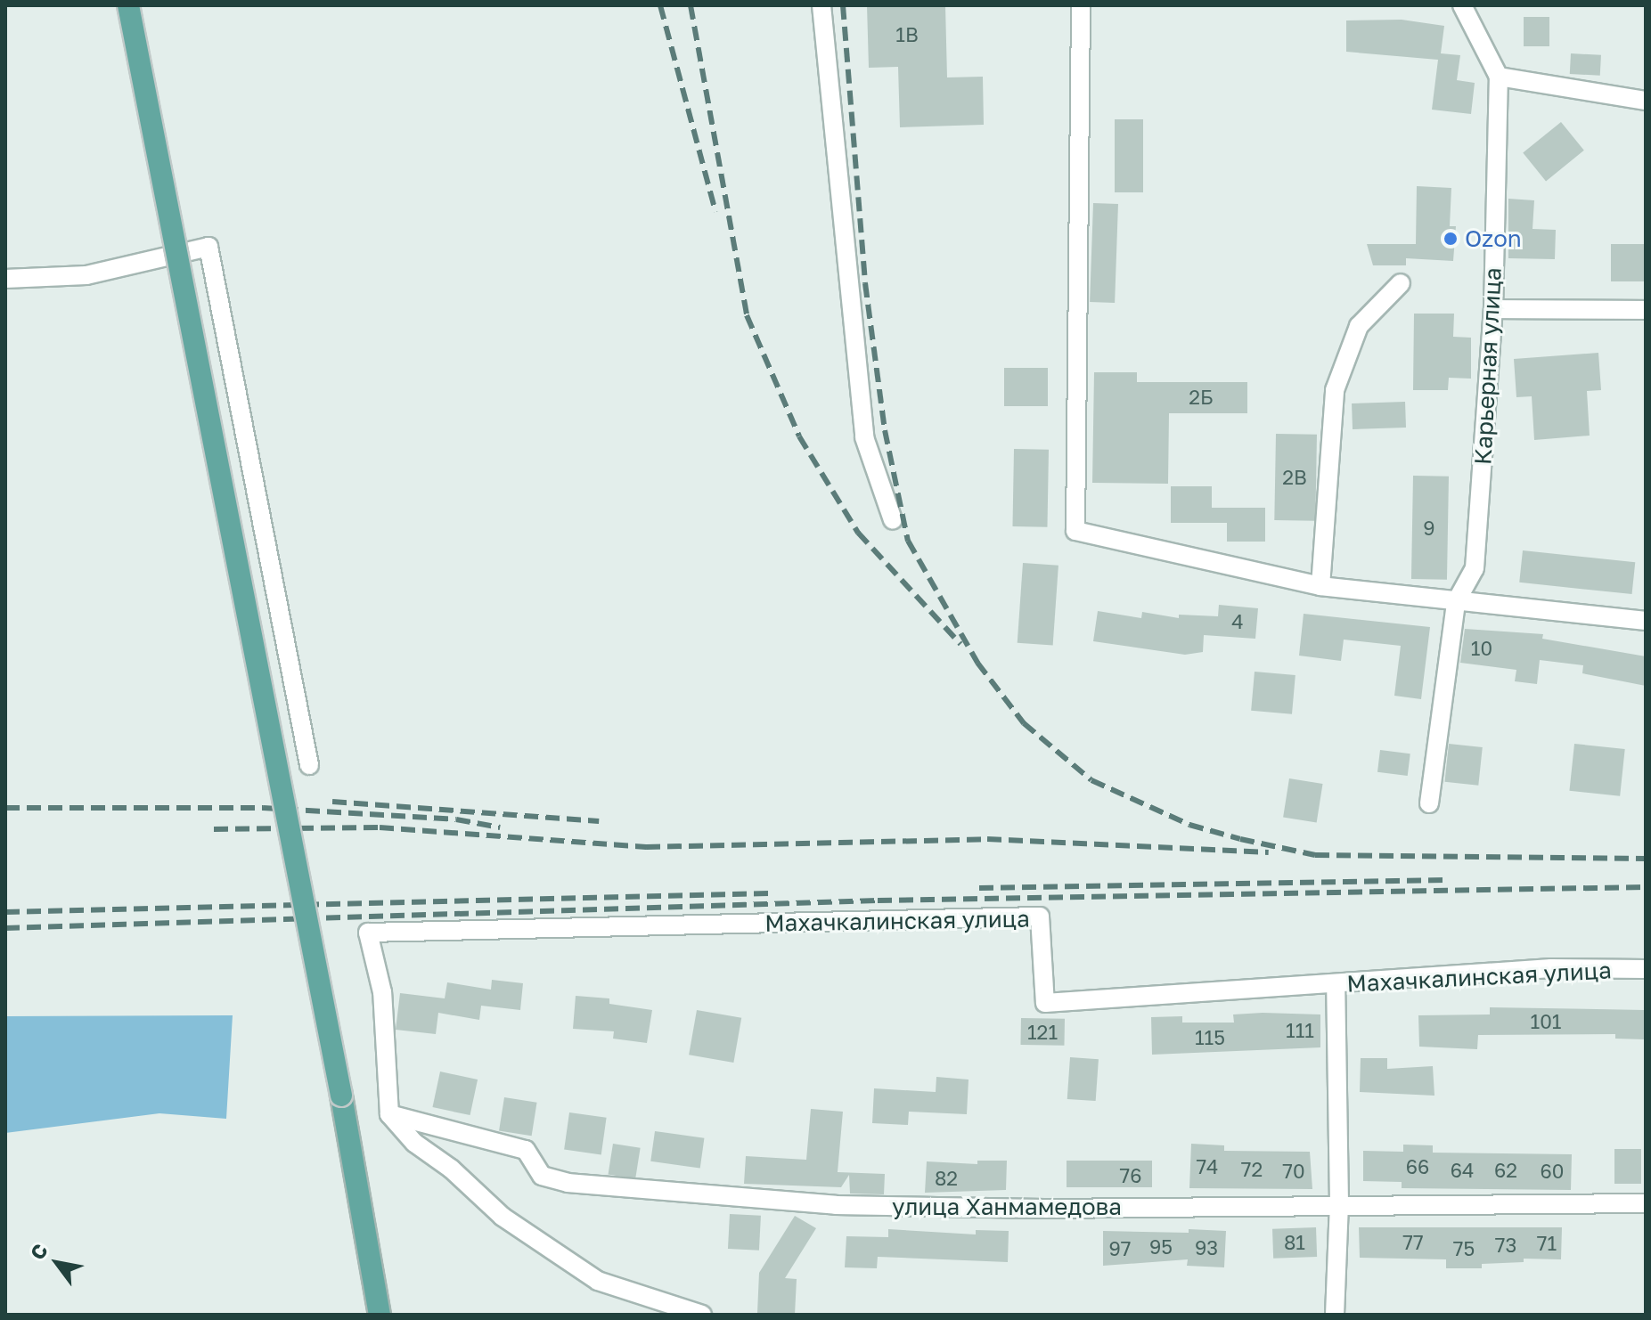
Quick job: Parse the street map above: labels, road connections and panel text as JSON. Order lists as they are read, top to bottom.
{
  "streets": {
    "street": ["Карьерная улица", "Махачкалинская улица", "улица Ханмамедова"]
  },
  "crossings": [
    ["Махачкалинская улица", "улица Ханмамедова"]
  ],
  "places": ["Ozon"],
  "house_numbers": [
    "1В",
    "2Б",
    "2В",
    "9",
    "4",
    "10",
    "101",
    "111",
    "121",
    "115",
    "74",
    "66",
    "72",
    "64",
    "62",
    "70",
    "60",
    "76",
    "82",
    "81",
    "77",
    "71",
    "73",
    "95",
    "93",
    "97",
    "75"
  ],
  "north": "top left"
}
